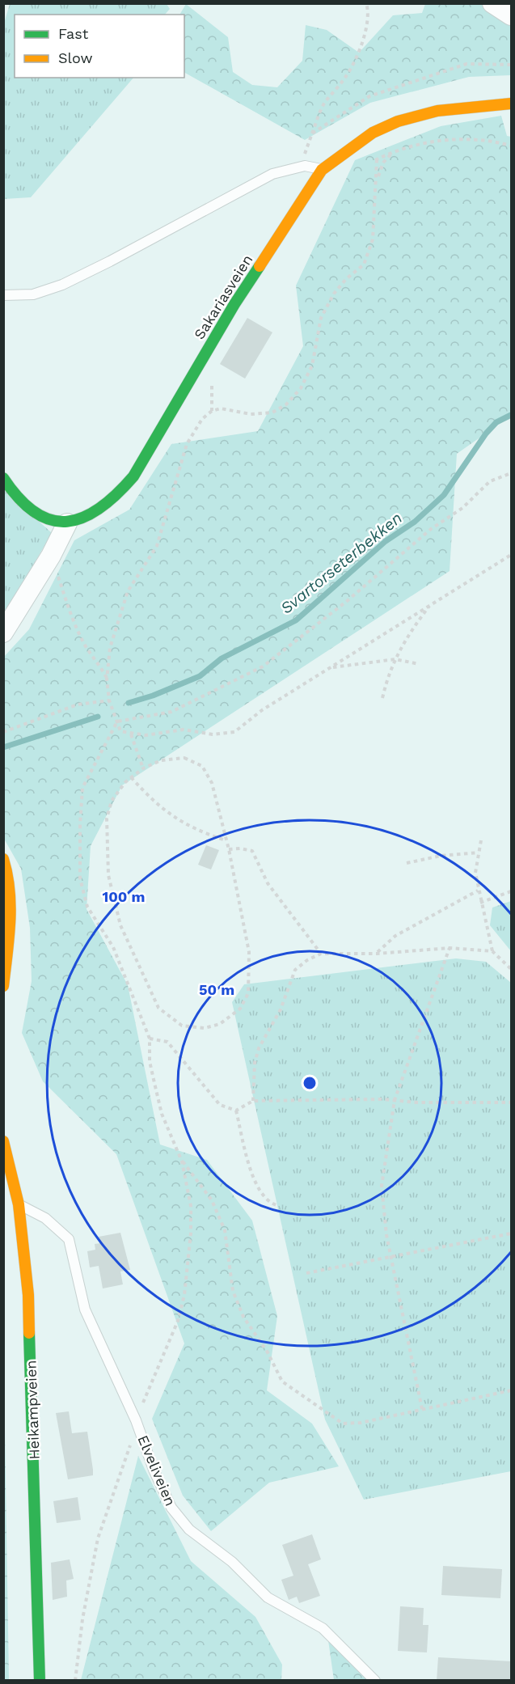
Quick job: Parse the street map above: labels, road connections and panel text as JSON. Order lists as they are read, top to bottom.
{
  "streets": {
    "street": ["Sakariasveien", "Heikampveien"],
    "lane": ["Elveliveien"]
  },
  "crossings": [
    ["Heikampveien", "Elveliveien"]
  ],
  "water": ["Svartorseterbekken"],
  "legend": ["Fast", "Slow"],
  "rings": ["100 m", "50 m"]
}
